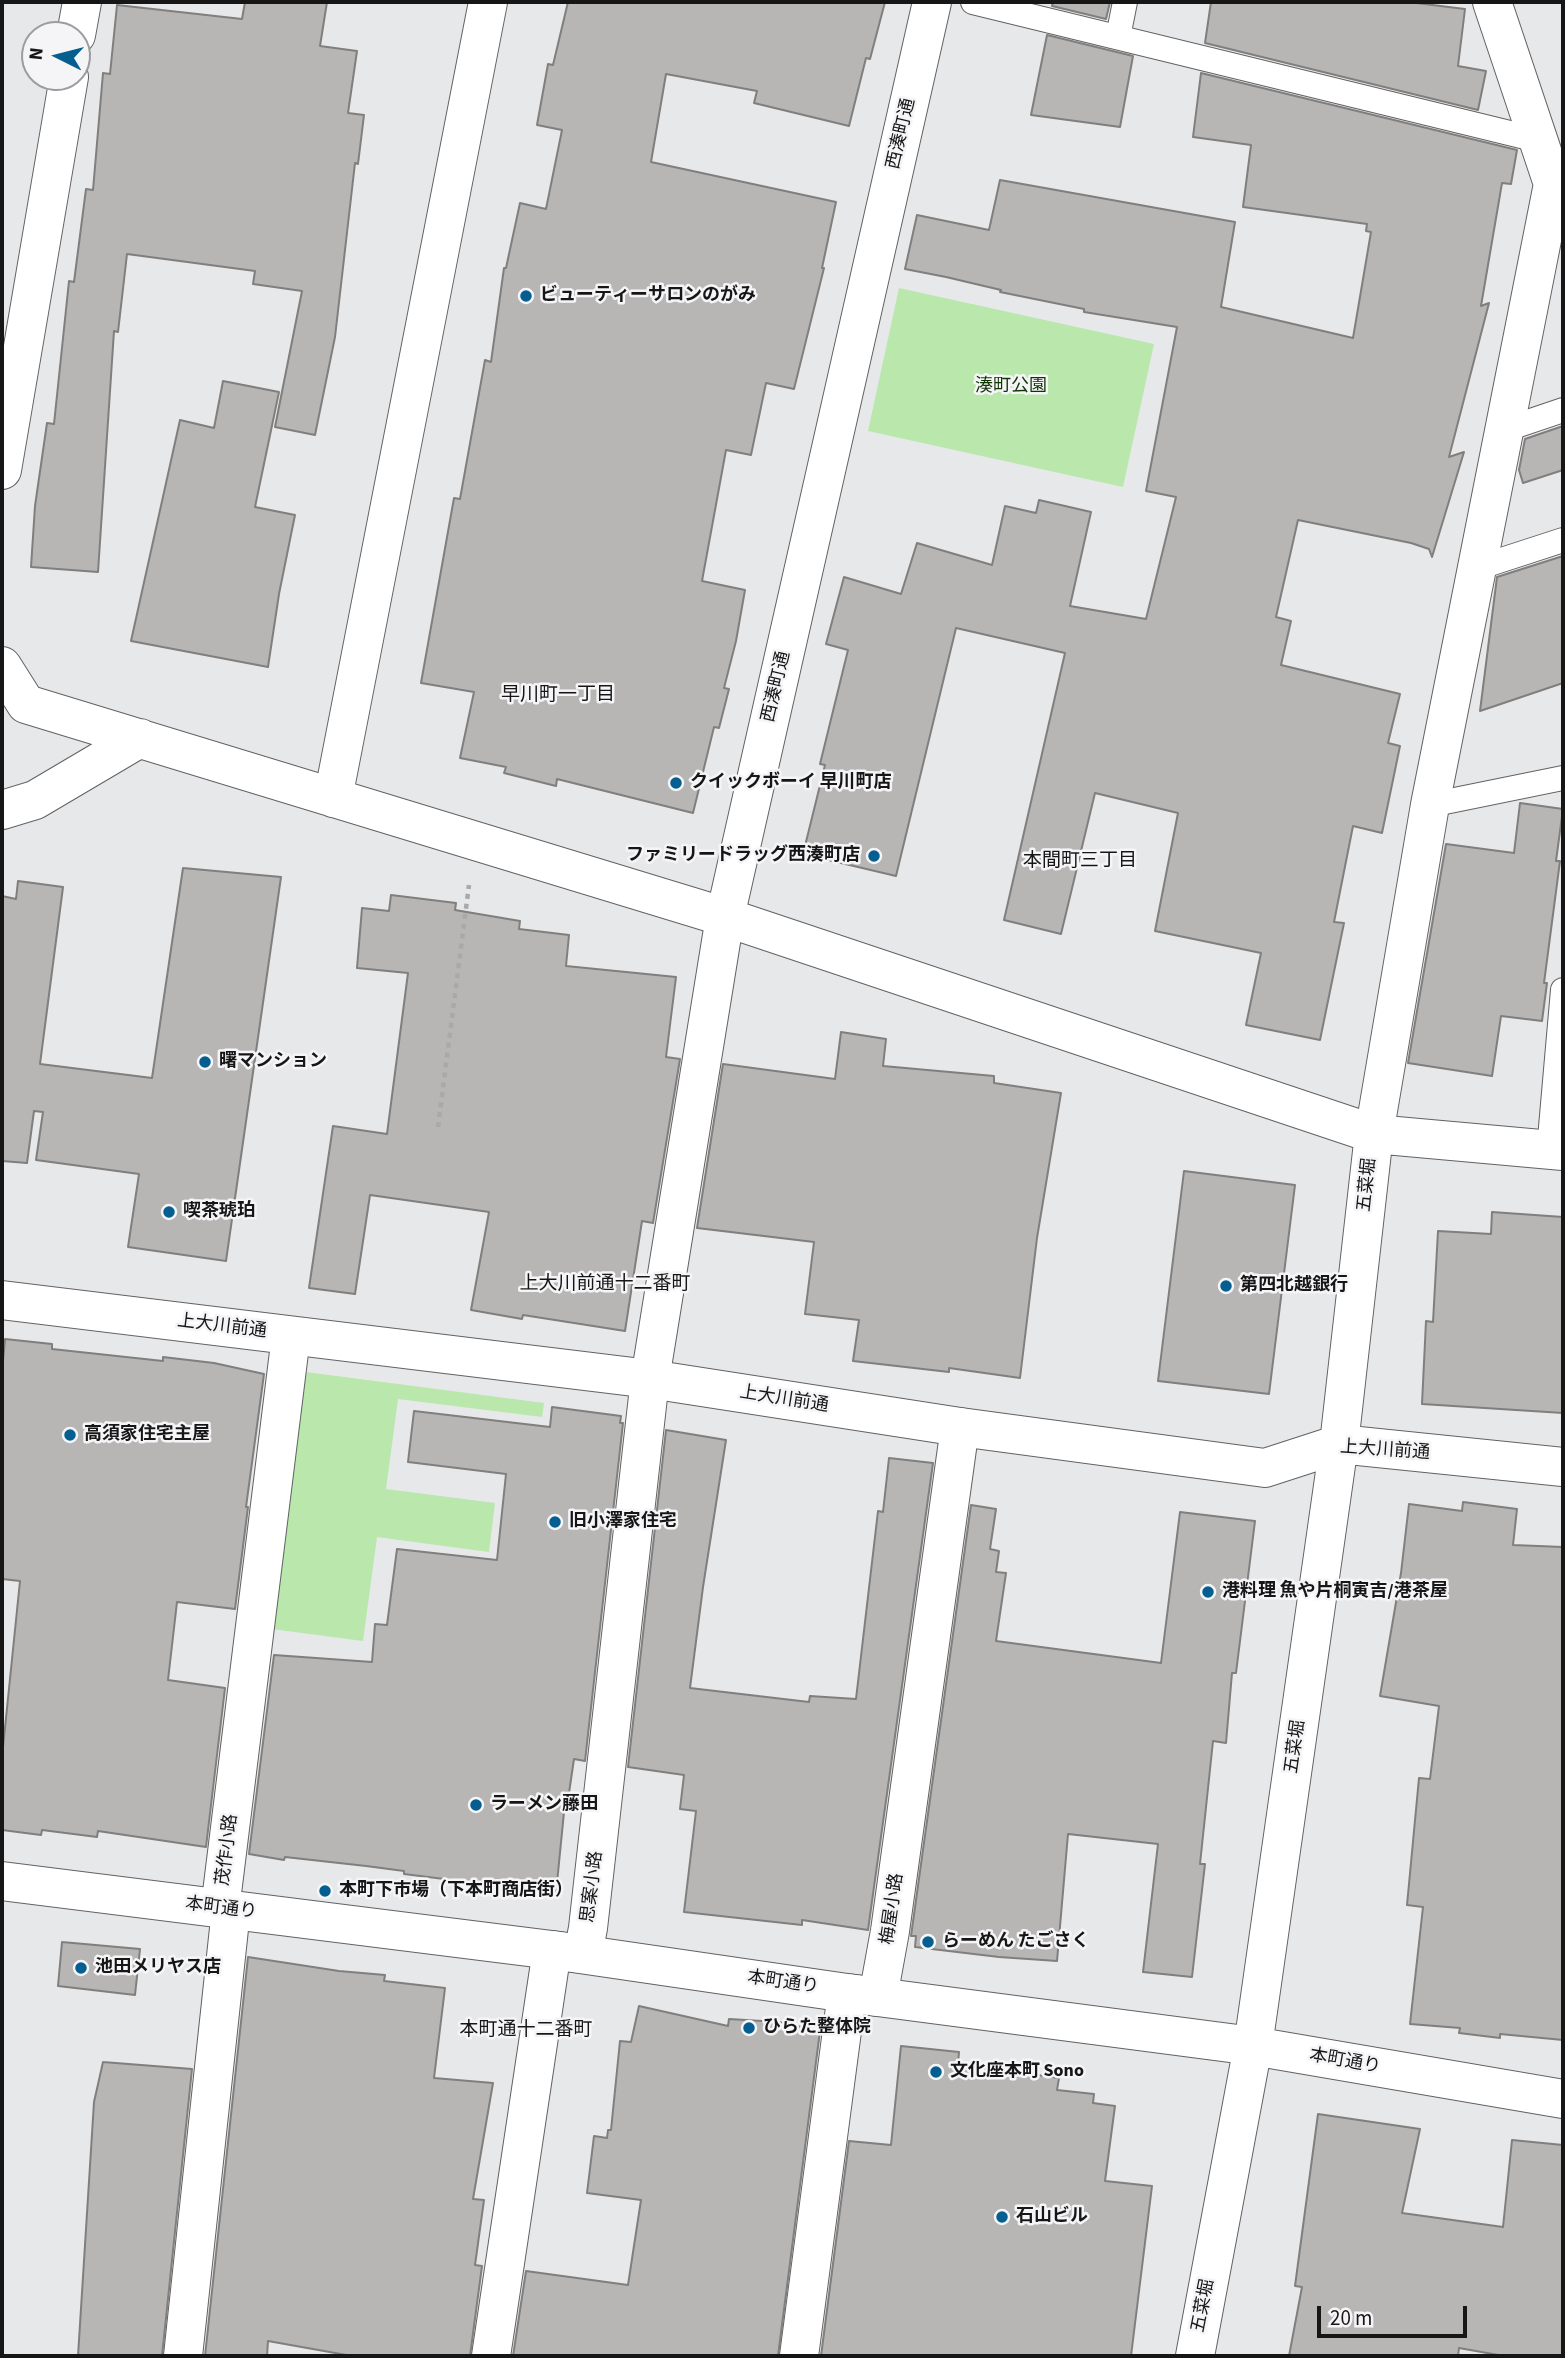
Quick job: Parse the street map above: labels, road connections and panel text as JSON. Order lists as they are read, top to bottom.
{
  "streets": {
    "street": [
      "西湊町通",
      "五菜堀",
      "上大川前通",
      "茂作小路",
      "思案小路",
      "本町通り",
      "梅屋小路"
    ]
  },
  "crossings": [
    ["西湊町通", "上大川前通"],
    ["西湊町通", "思案小路"],
    ["五菜堀", "上大川前通"],
    ["五菜堀", "本町通り"],
    ["上大川前通", "茂作小路"],
    ["上大川前通", "思案小路"],
    ["上大川前通", "梅屋小路"],
    ["茂作小路", "本町通り"],
    ["思案小路", "本町通り"],
    ["本町通り", "梅屋小路"]
  ],
  "districts": [
    "早川町一丁目",
    "本間町三丁目",
    "上大川前通十二番町",
    "本町通十二番町"
  ],
  "parks": ["湊町公園"],
  "places": [
    "ビューティーサロンのがみ",
    "クイックボーイ 早川町店",
    "ファミリードラッグ西湊町店",
    "曙マンション",
    "喫茶琥珀",
    "第四北越銀行",
    "高須家住宅主屋",
    "旧小澤家住宅",
    "港料理 魚や片桐寅吉/港茶屋",
    "ラーメン藤田",
    "本町下市場（下本町商店街）",
    "らーめん たごさく",
    "池田メリヤス店",
    "ひらた整体院",
    "文化座本町 Sono",
    "石山ビル"
  ],
  "scale_bar": "20 m",
  "north": "left"
}
